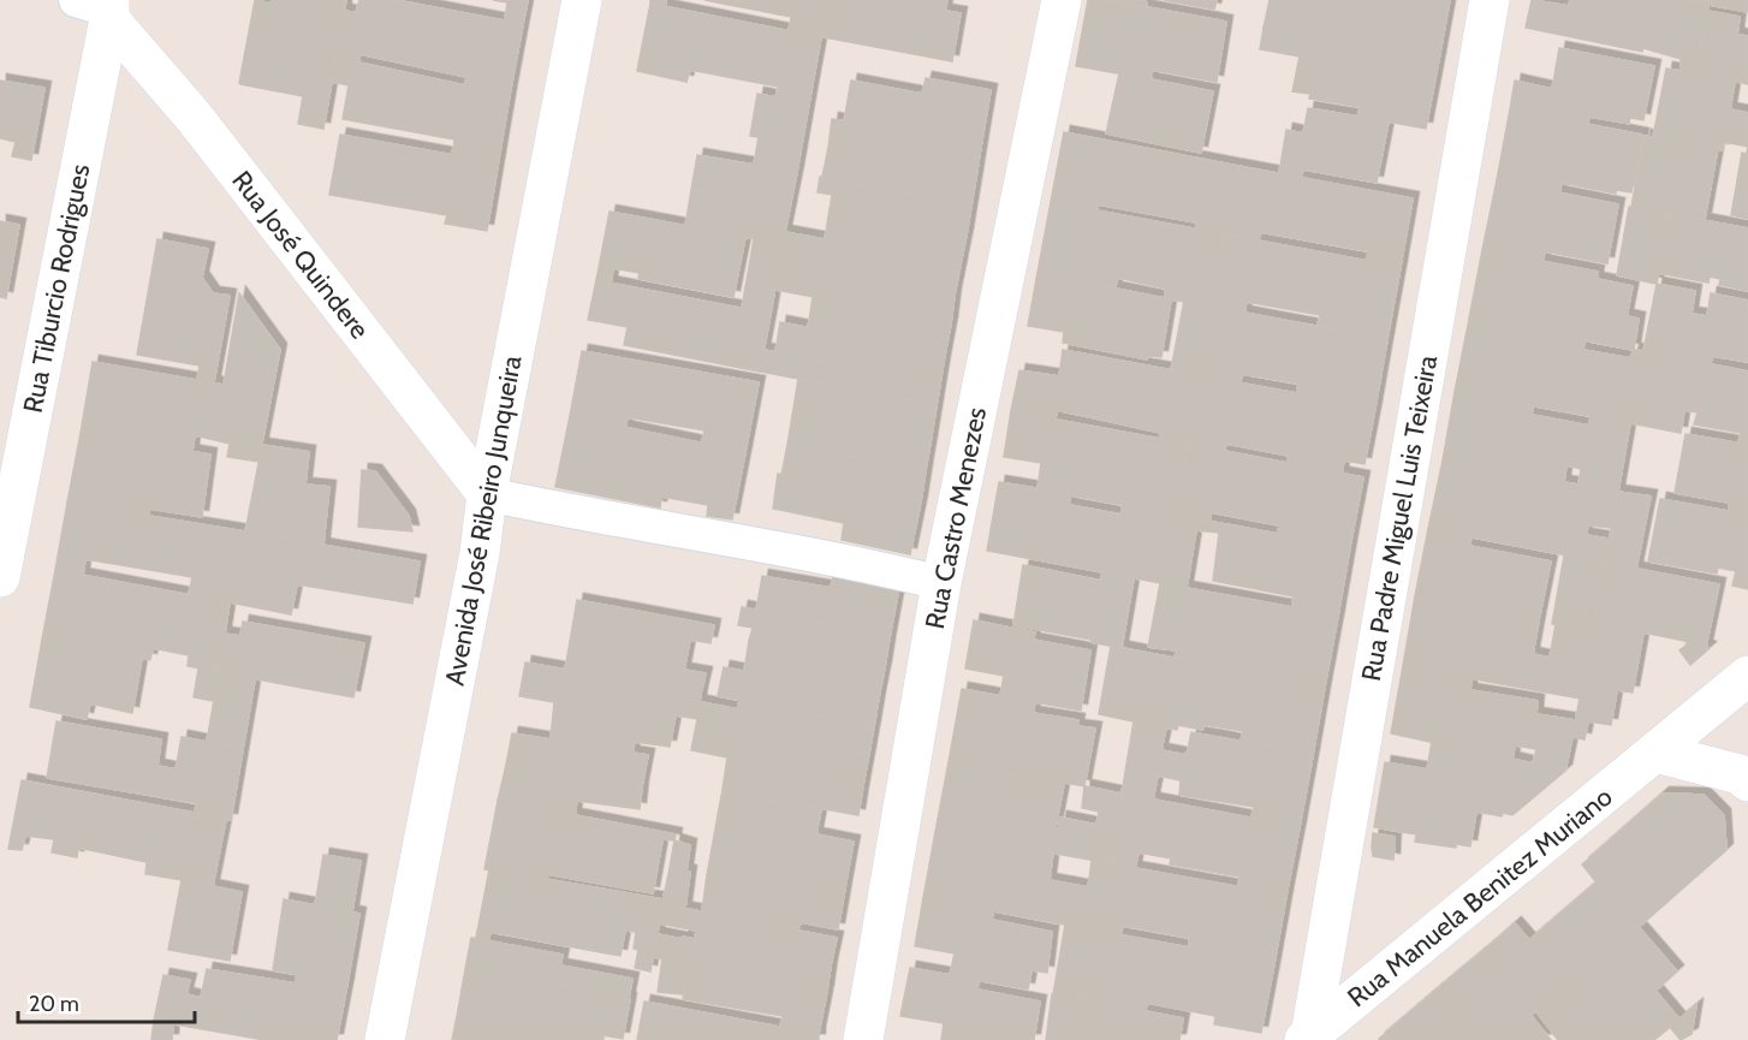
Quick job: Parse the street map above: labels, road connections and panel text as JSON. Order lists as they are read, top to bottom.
{
  "streets": {
    "street": [
      "Rua José Quindere",
      "Rua Tiburcio Rodrigues",
      "Rua Castro Menezes",
      "Rua Padre Miguel Luis Teixeira",
      "Avenida José Ribeiro Junqueira",
      "Rua Manuela Benitez Muriano"
    ]
  },
  "crossings": [
    ["Rua José Quindere", "Rua Tiburcio Rodrigues"],
    ["Rua José Quindere", "Avenida José Ribeiro Junqueira"],
    ["Rua Padre Miguel Luis Teixeira", "Rua Manuela Benitez Muriano"]
  ],
  "scale_bar": "20 m"
}
